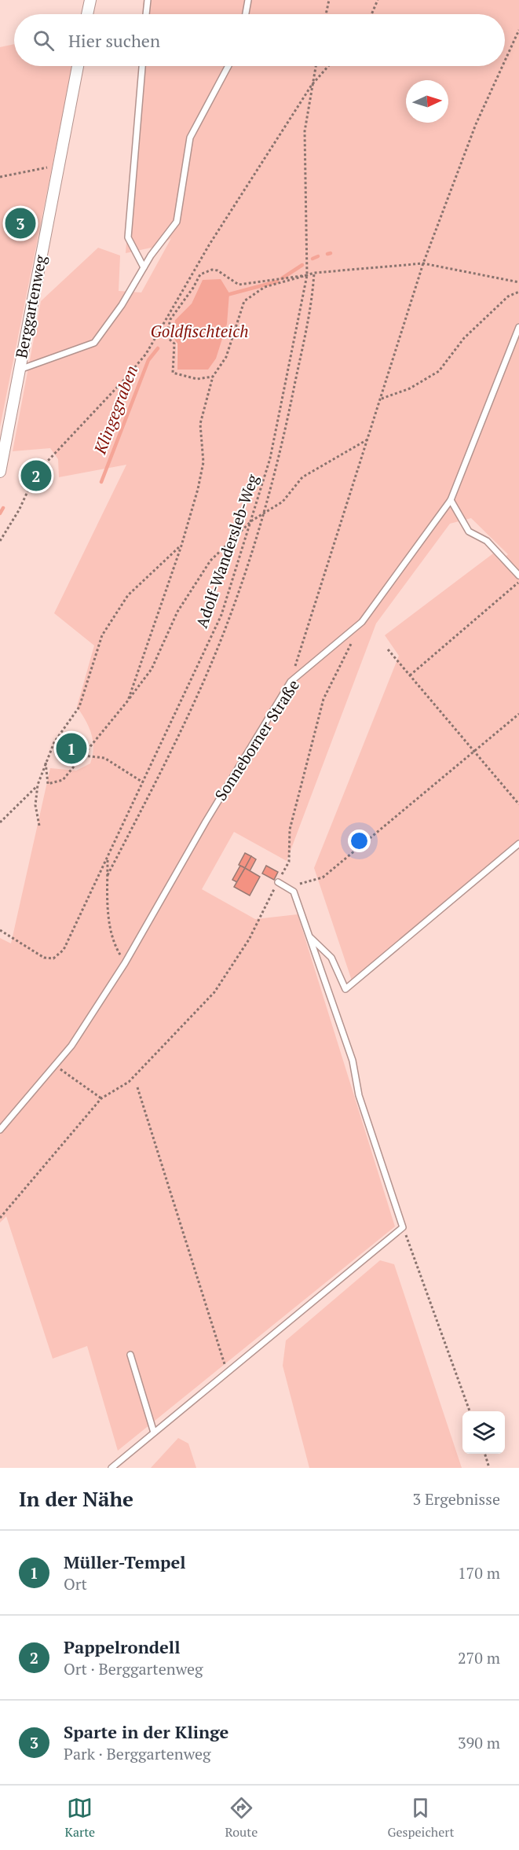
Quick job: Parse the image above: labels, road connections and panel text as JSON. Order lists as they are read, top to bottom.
{
  "streets": {
    "street": ["Berggartenweg"],
    "lane": ["Sonneborner Straße"],
    "path": ["Adolf-Wandersleb-Weg"]
  },
  "water": ["Goldfischteich", "Klingegraben"],
  "north": "right",
  "page": {
    "search": "Hier suchen",
    "pins": ["3", "2", "1"],
    "heading": ["In der Nähe", "3 Ergebnisse"],
    "list": [
      {
        "mark": "1",
        "name": "Müller-Tempel",
        "note": "Ort",
        "value": "170 m"
      },
      {
        "mark": "2",
        "name": "Pappelrondell",
        "note": "Ort · Berggartenweg",
        "value": "270 m"
      },
      {
        "mark": "3",
        "name": "Sparte in der Klinge",
        "note": "Park · Berggartenweg",
        "value": "390 m"
      }
    ],
    "nav": ["Karte", "Route", "Gespeichert"]
  }
}
